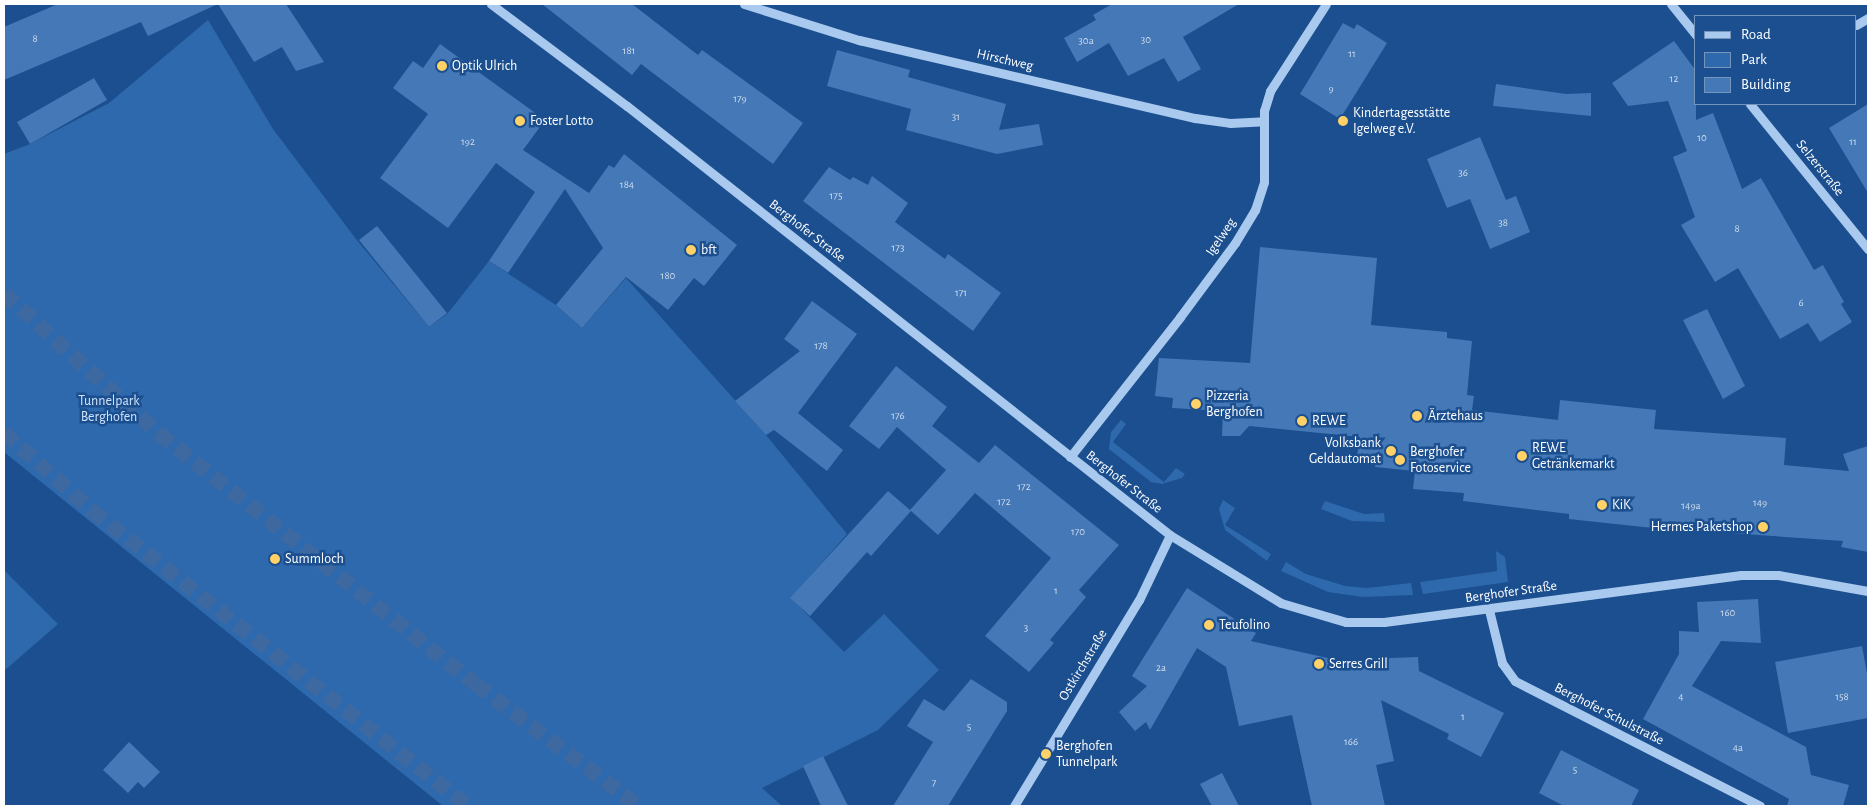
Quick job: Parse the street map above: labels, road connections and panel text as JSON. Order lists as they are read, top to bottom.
{
  "streets": {
    "street": [
      "Hirschweg",
      "Selzerstraße",
      "Berghofer Straße",
      "Igelweg",
      "Ostkirchstraße",
      "Berghofer Schulstraße"
    ]
  },
  "crossings": [
    ["Hirschweg", "Igelweg"],
    ["Berghofer Straße", "Igelweg"],
    ["Berghofer Straße", "Ostkirchstraße"],
    ["Berghofer Straße", "Berghofer Schulstraße"]
  ],
  "parks": ["Tunnelpark Berghofen"],
  "places": [
    "Optik Ulrich",
    "Foster Lotto",
    "Kindertagesstätte Igelweg e.V.",
    "bft",
    "Pizzeria Berghofen",
    "Ärztehaus",
    "REWE",
    "Volksbank Geldautomat",
    "REWE Getränkemarkt",
    "Berghofer Fotoservice",
    "KiK",
    "Hermes Paketshop",
    "Summloch",
    "Teufolino",
    "Serres Grill",
    "Berghofen Tunnelpark"
  ],
  "house_numbers": [
    "8",
    "30",
    "30a",
    "181",
    "11",
    "12",
    "9",
    "179",
    "31",
    "10",
    "192",
    "11",
    "36",
    "184",
    "175",
    "38",
    "8",
    "173",
    "180",
    "171",
    "6",
    "178",
    "176",
    "172",
    "172",
    "149",
    "149a",
    "170",
    "1",
    "160",
    "3",
    "2a",
    "4",
    "158",
    "1",
    "5",
    "166",
    "4a",
    "5",
    "7"
  ],
  "legend": ["Road", "Park", "Building"]
}
